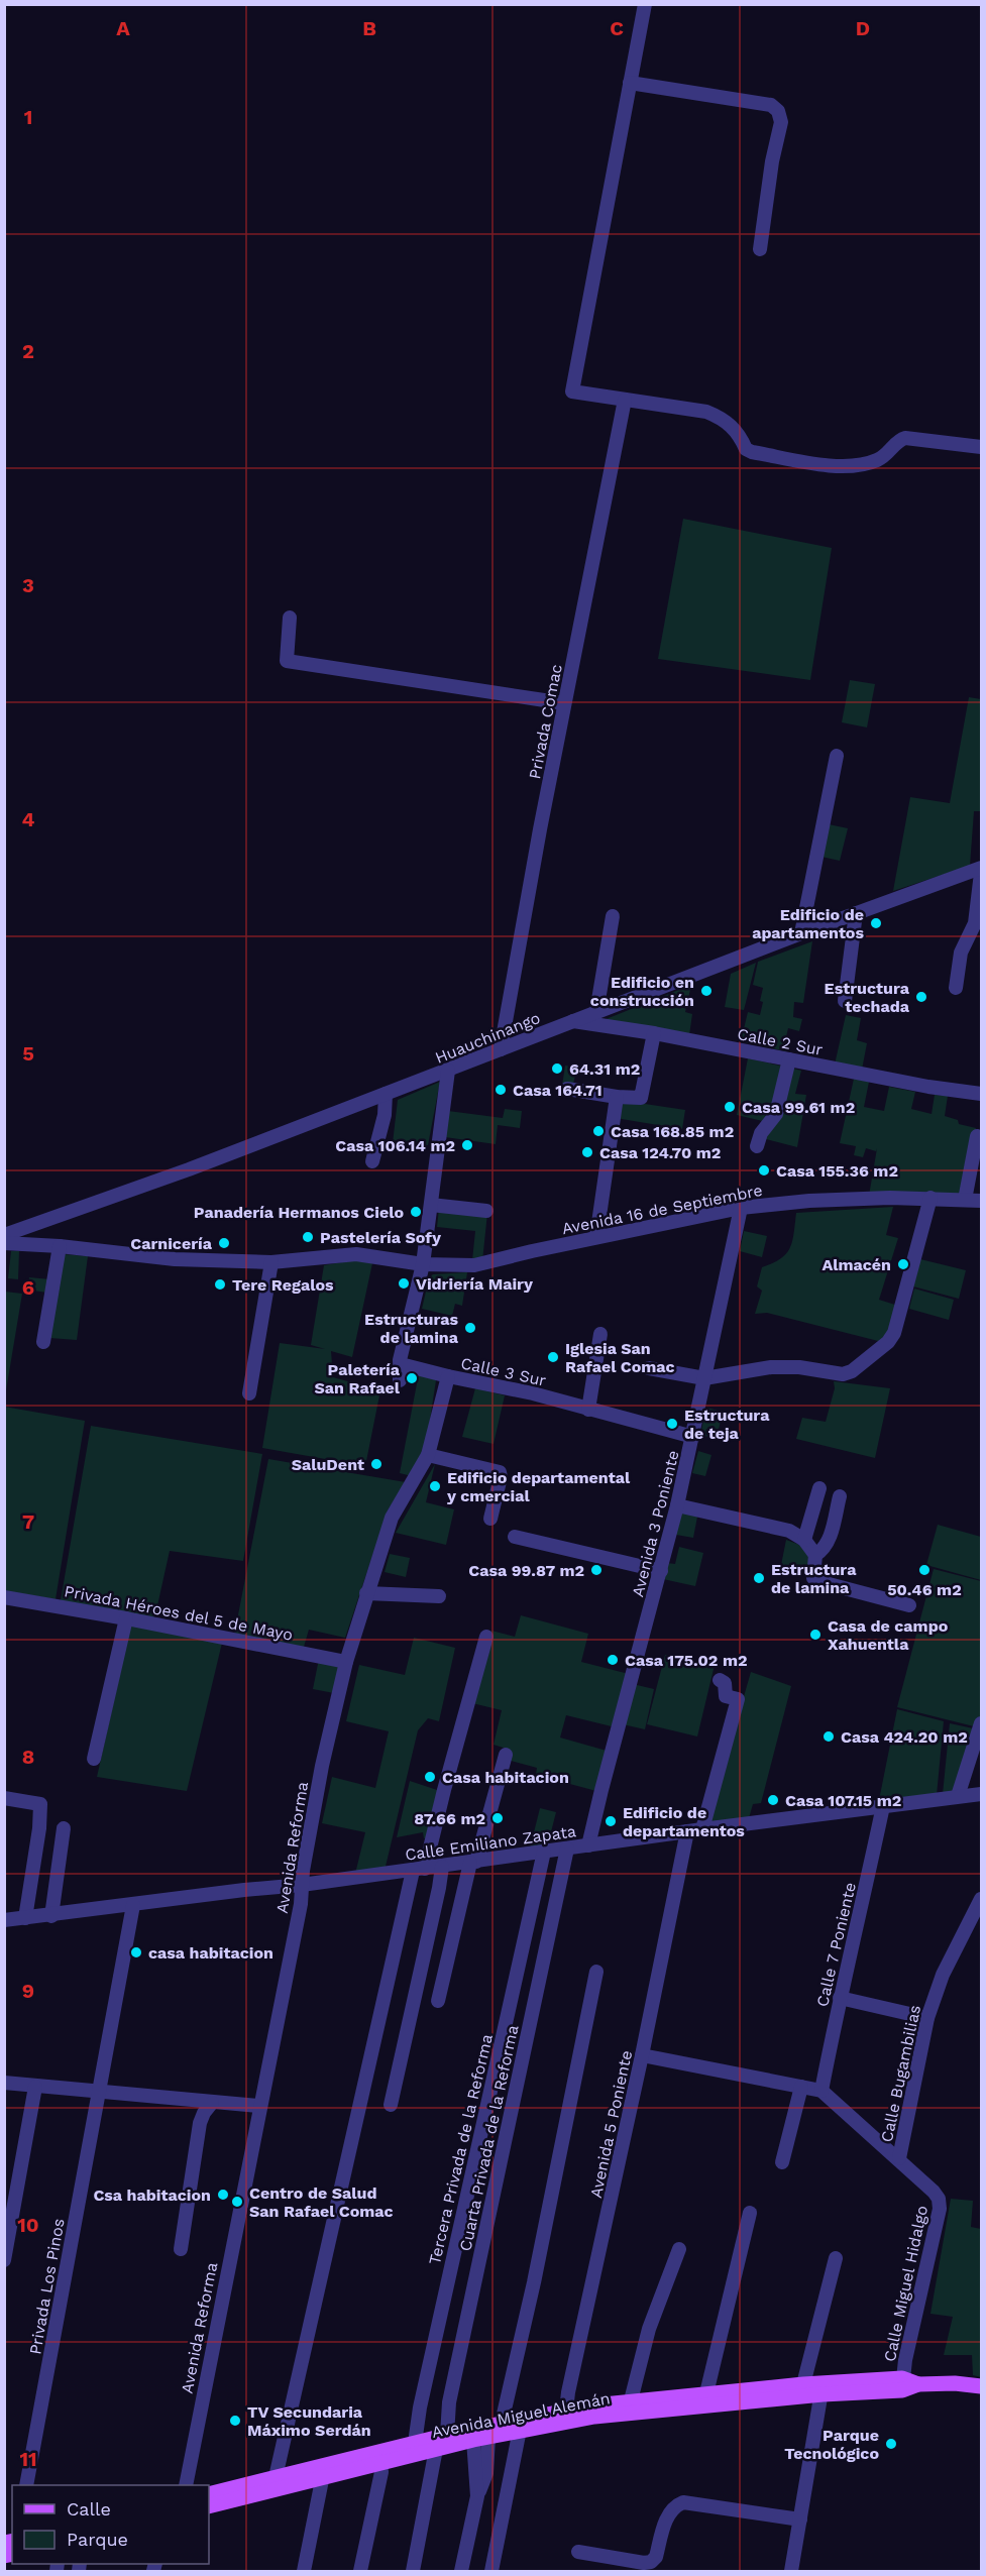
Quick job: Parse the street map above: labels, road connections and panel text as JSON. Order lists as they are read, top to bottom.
{
  "streets": {
    "main road": ["Avenida Miguel Alemán"],
    "street": [
      "Privada Comac",
      "Huauchinango",
      "Calle 2 Sur",
      "Avenida 16 de Septiembre",
      "Calle 3 Sur",
      "Avenida 3 Poniente",
      "Privada Héroes del 5 de Mayo",
      "Calle Emiliano Zapata",
      "Avenida Reforma",
      "Calle 7 Poniente",
      "Calle Bugambilias",
      "Avenida 5 Poniente",
      "Cuarta Privada de la Reforma",
      "Tercera Privada de la Reforma",
      "Calle Miguel Hidalgo",
      "Privada Los Pinos"
    ]
  },
  "crossings": [
    ["Privada Comac", "Huauchinango"],
    ["Huauchinango", "Calle 2 Sur"],
    ["Avenida 16 de Septiembre", "Avenida 3 Poniente"],
    ["Calle 3 Sur", "Avenida 3 Poniente"],
    ["Calle 3 Sur", "Avenida Reforma"],
    ["Avenida 3 Poniente", "Calle Emiliano Zapata"],
    ["Privada Héroes del 5 de Mayo", "Avenida Reforma"],
    ["Calle Emiliano Zapata", "Avenida Reforma"],
    ["Calle Emiliano Zapata", "Calle 7 Poniente"],
    ["Calle Emiliano Zapata", "Avenida 5 Poniente"],
    ["Calle Emiliano Zapata", "Cuarta Privada de la Reforma"],
    ["Calle Emiliano Zapata", "Tercera Privada de la Reforma"],
    ["Calle Emiliano Zapata", "Privada Los Pinos"],
    ["Calle 7 Poniente", "Calle Miguel Hidalgo"],
    ["Calle Bugambilias", "Calle Miguel Hidalgo"],
    ["Avenida 5 Poniente", "Calle Miguel Hidalgo"],
    ["Avenida 5 Poniente", "Avenida Miguel Alemán"],
    ["Cuarta Privada de la Reforma", "Avenida Miguel Alemán"],
    ["Tercera Privada de la Reforma", "Avenida Miguel Alemán"],
    ["Calle Miguel Hidalgo", "Avenida Miguel Alemán"]
  ],
  "places": [
    "Edificio de apartamentos",
    "Edificio en construcción",
    "Estructura techada",
    "64.31 m2",
    "Casa 164.71",
    "Casa 99.61 m2",
    "Casa 168.85 m2",
    "Casa 106.14 m2",
    "Casa 124.70 m2",
    "Casa 155.36 m2",
    "Panadería Hermanos Cielo",
    "Pastelería Sofy",
    "Carnicería",
    "Almacén",
    "Vidriería Mairy",
    "Tere Regalos",
    "Estructuras de lamina",
    "Iglesia San Rafael Comac",
    "Paletería San Rafael",
    "Estructura de teja",
    "SaluDent",
    "Edificio departamental y cmercial",
    "Casa 99.87 m2",
    "50.46 m2",
    "Estructura de lamina",
    "Casa de campo Xahuentla",
    "Casa 175.02 m2",
    "Casa 424.20 m2",
    "Casa habitacion",
    "Casa 107.15 m2",
    "87.66 m2",
    "Edificio de departamentos",
    "casa habitacion",
    "Csa habitacion",
    "Centro de Salud San Rafael Comac",
    "TV Secundaria Máximo Serdán",
    "Parque Tecnológico"
  ],
  "legend": ["Calle", "Parque"],
  "grid": {
    "columns": [
      "A",
      "B",
      "C",
      "D"
    ],
    "rows": [
      "1",
      "2",
      "3",
      "4",
      "5",
      "6",
      "7",
      "8",
      "9",
      "10",
      "11"
    ]
  }
}
